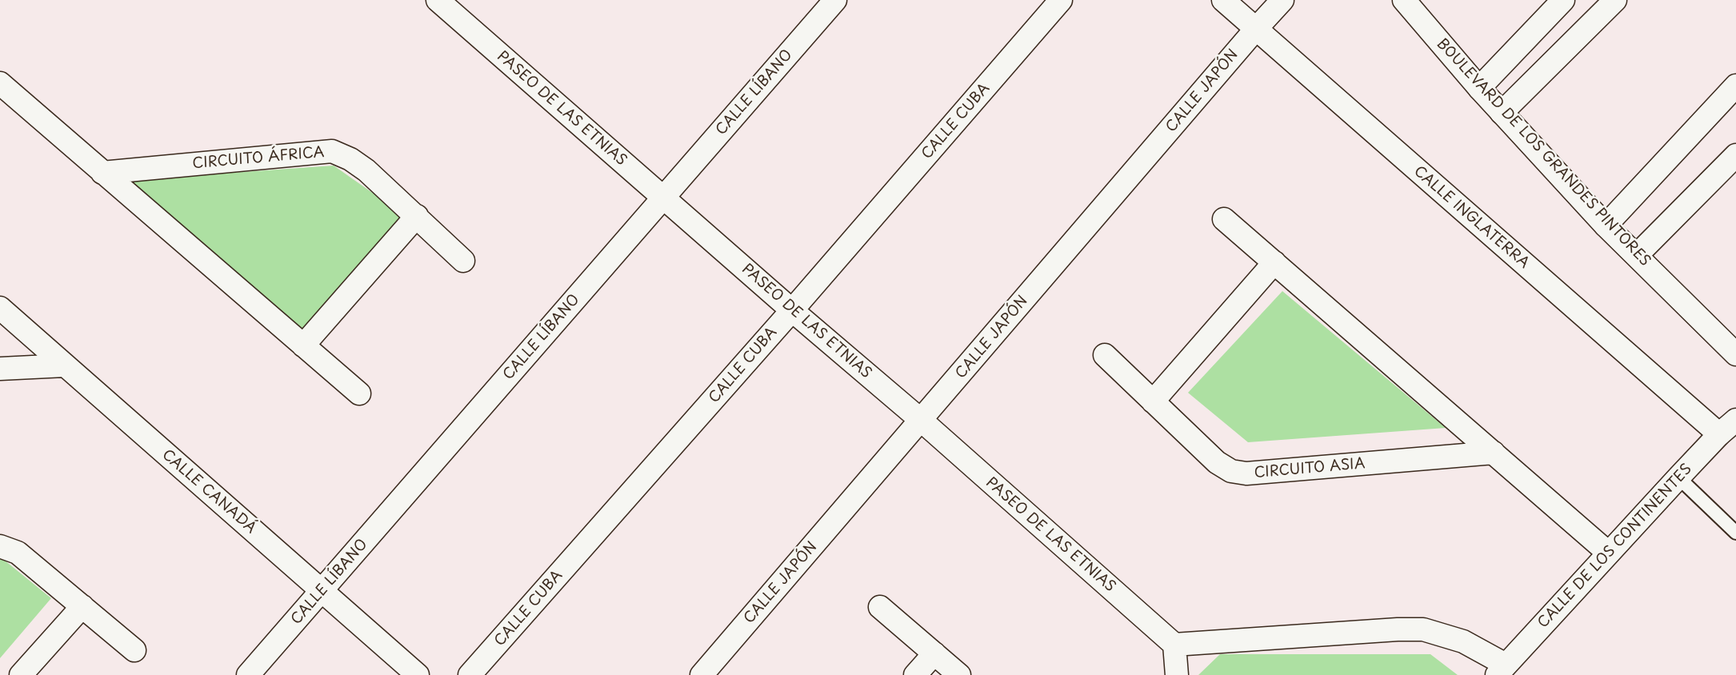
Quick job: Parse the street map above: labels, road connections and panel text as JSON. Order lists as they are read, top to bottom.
{
  "streets": {
    "street": [
      "CALLE JAPÓN",
      "CALLE LÍBANO",
      "PASEO DE LAS ETNIAS",
      "CALLE CUBA",
      "BOULEVARD DE LOS GRANDES PINTORES",
      "CIRCUITO ÁFRICA",
      "CALLE INGLATERRA",
      "CIRCUITO ASIA",
      "CALLE CANADÁ",
      "CALLE DE LOS CONTINENTES"
    ]
  },
  "crossings": [
    ["CALLE JAPÓN", "PASEO DE LAS ETNIAS"],
    ["CALLE JAPÓN", "CALLE INGLATERRA"],
    ["CALLE LÍBANO", "PASEO DE LAS ETNIAS"],
    ["CALLE LÍBANO", "CALLE CANADÁ"],
    ["PASEO DE LAS ETNIAS", "CALLE CUBA"],
    ["CALLE INGLATERRA", "CALLE DE LOS CONTINENTES"]
  ]
}
